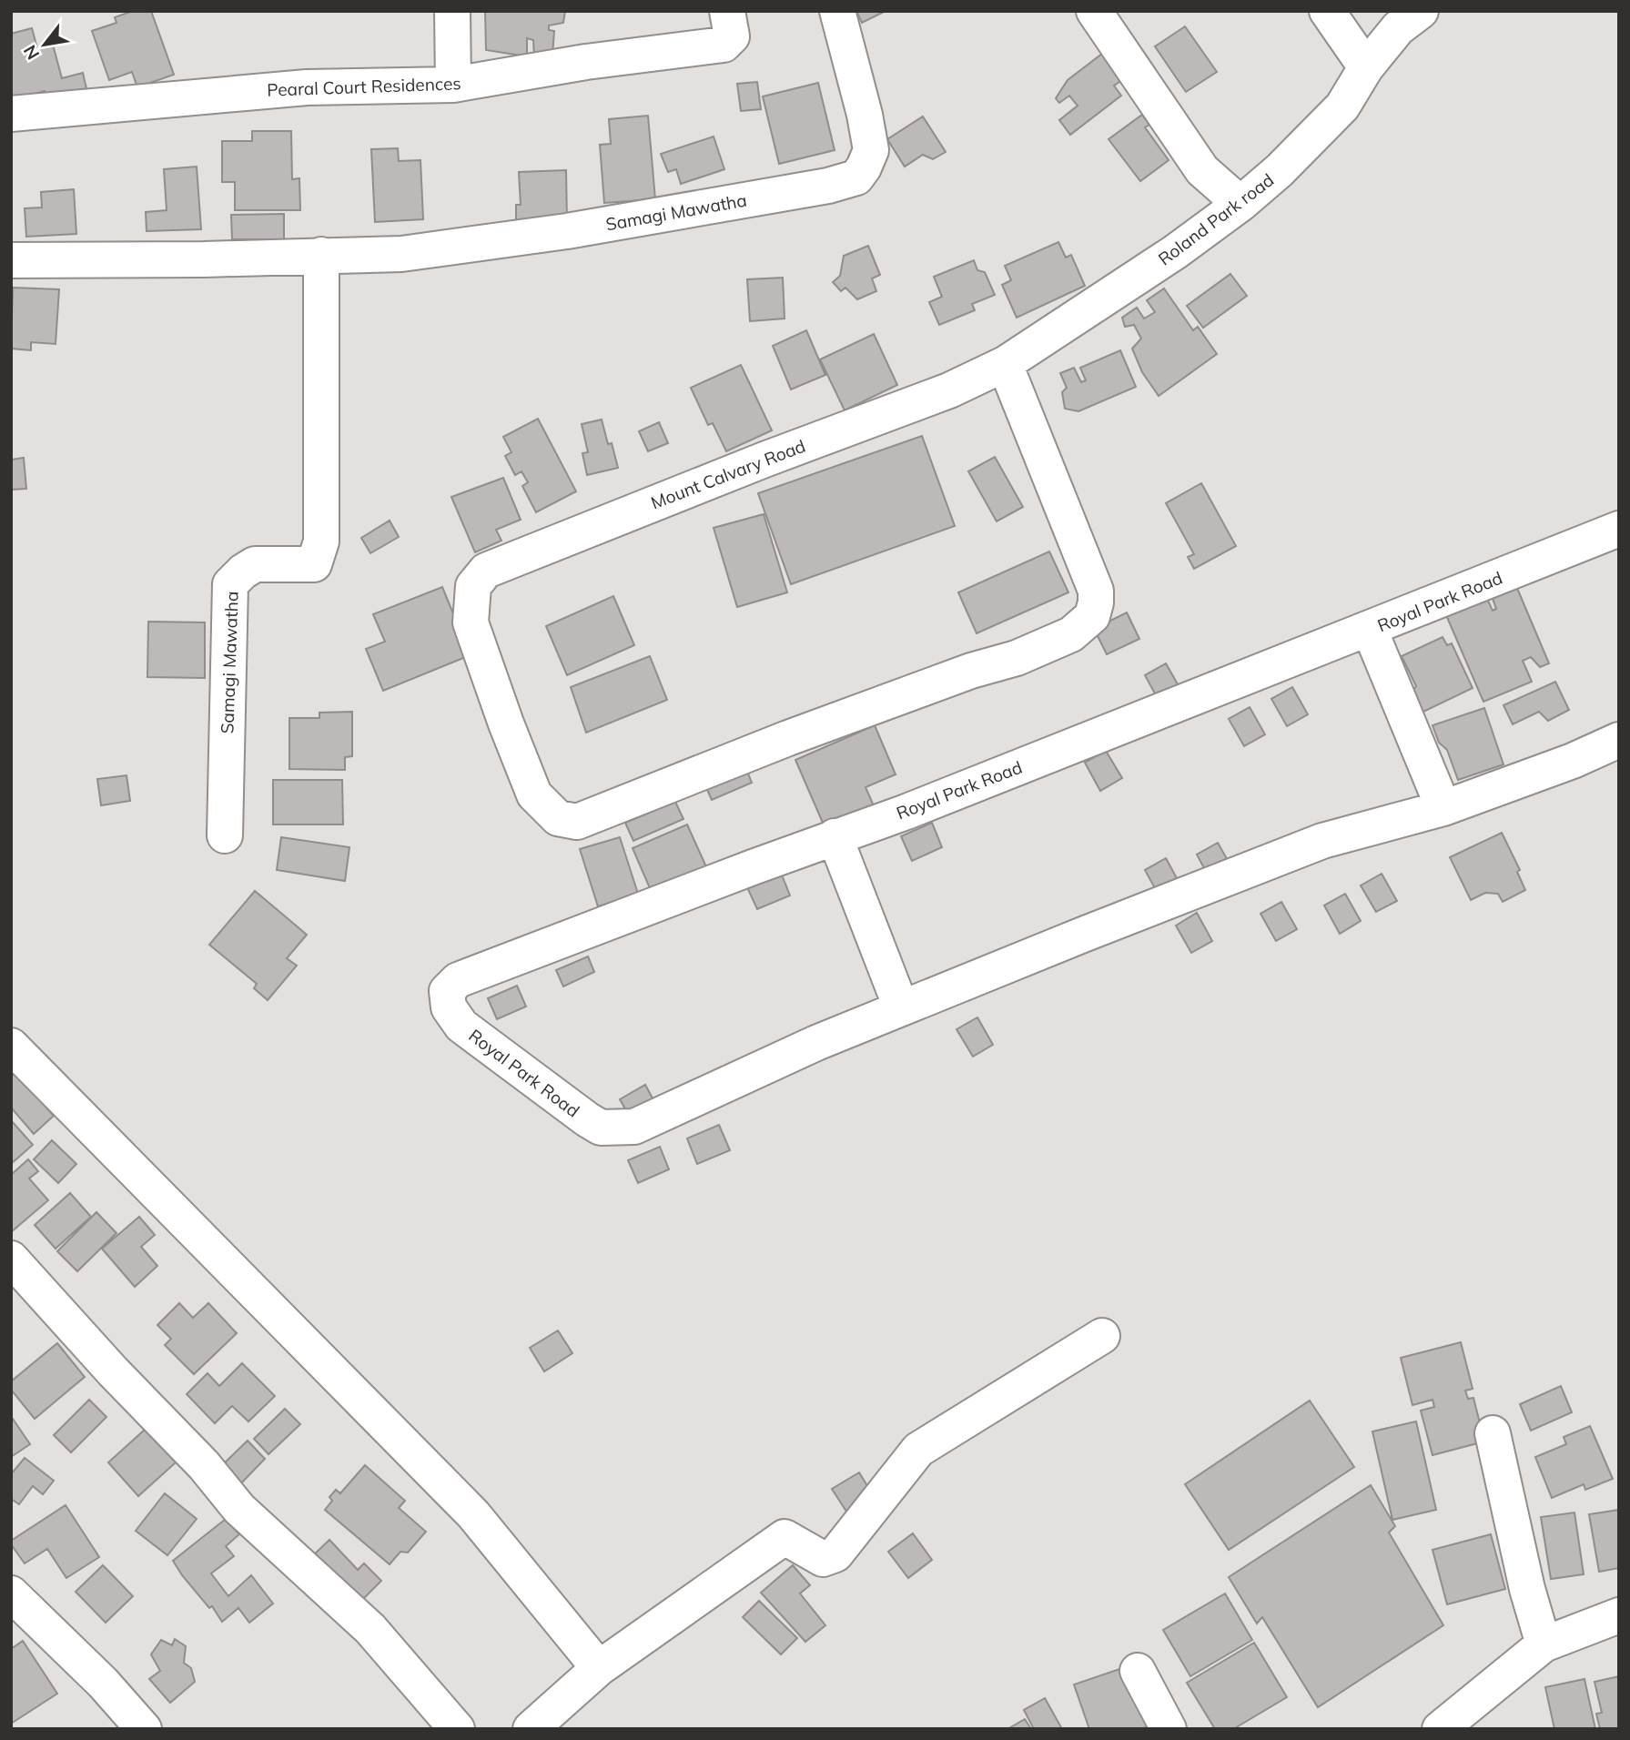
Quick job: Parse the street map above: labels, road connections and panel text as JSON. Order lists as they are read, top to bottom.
{
  "streets": {
    "street": [
      "Pearal Court Residences",
      "Samagi Mawatha",
      "Roland Park road",
      "Mount Calvary Road",
      "Royal Park Road"
    ]
  },
  "crossings": [
    ["Roland Park road", "Mount Calvary Road"]
  ],
  "north": "bottom left"
}
